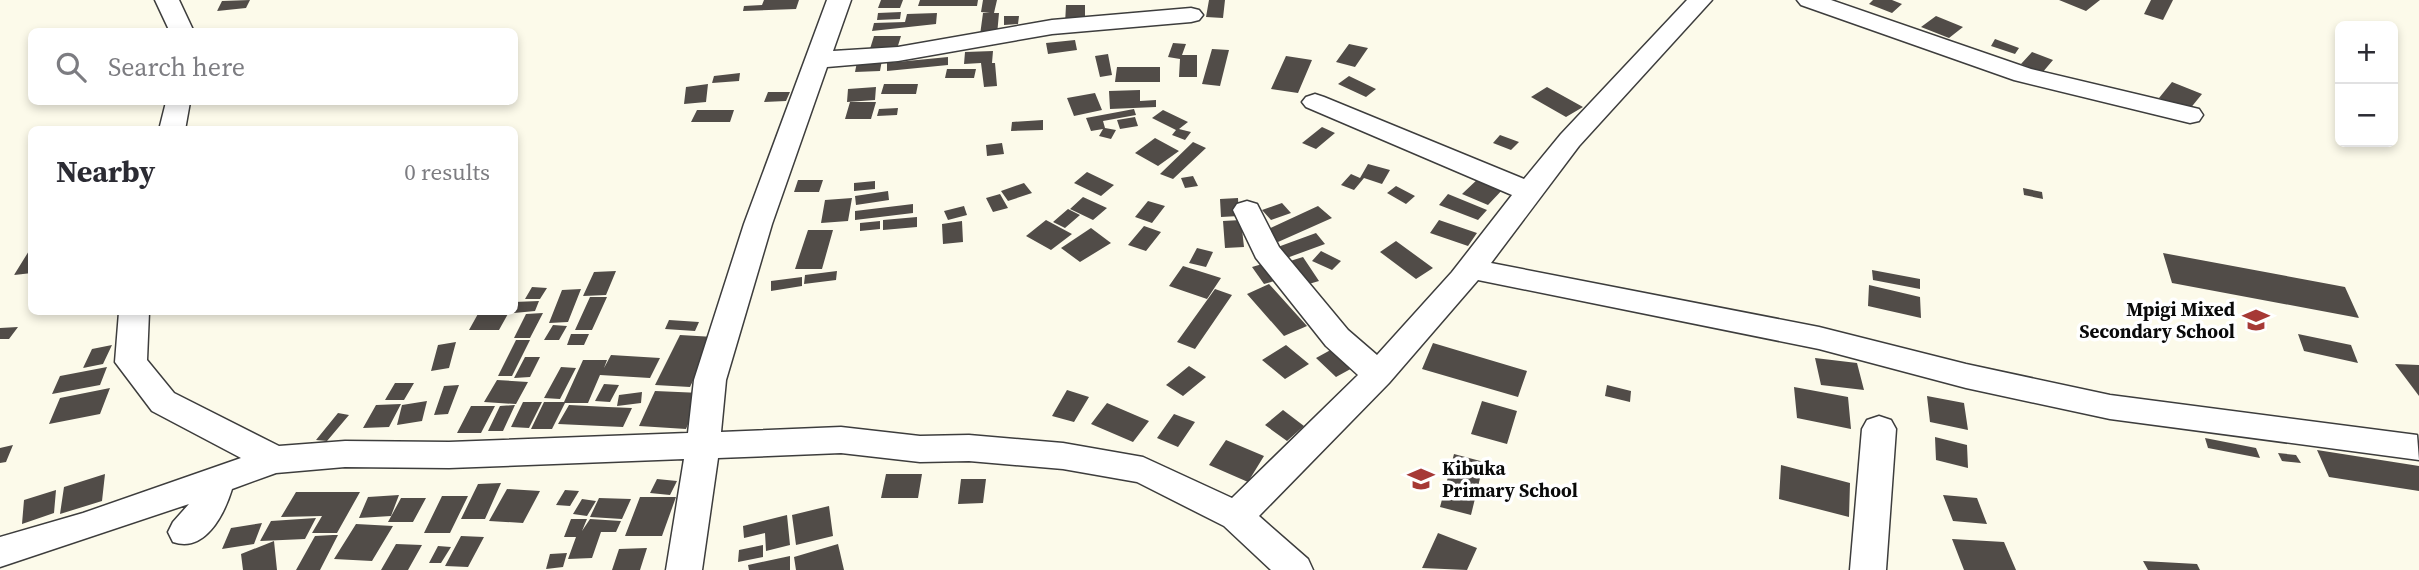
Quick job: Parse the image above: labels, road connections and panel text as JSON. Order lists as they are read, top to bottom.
{
  "places": {
    "school or university": ["Mpigi Mixed Secondary School", "Kibuka Primary School"]
  },
  "page": {
    "map_buttons": ["+", "−"],
    "search": "Search here",
    "heading": ["Nearby", "0 results"]
  }
}
